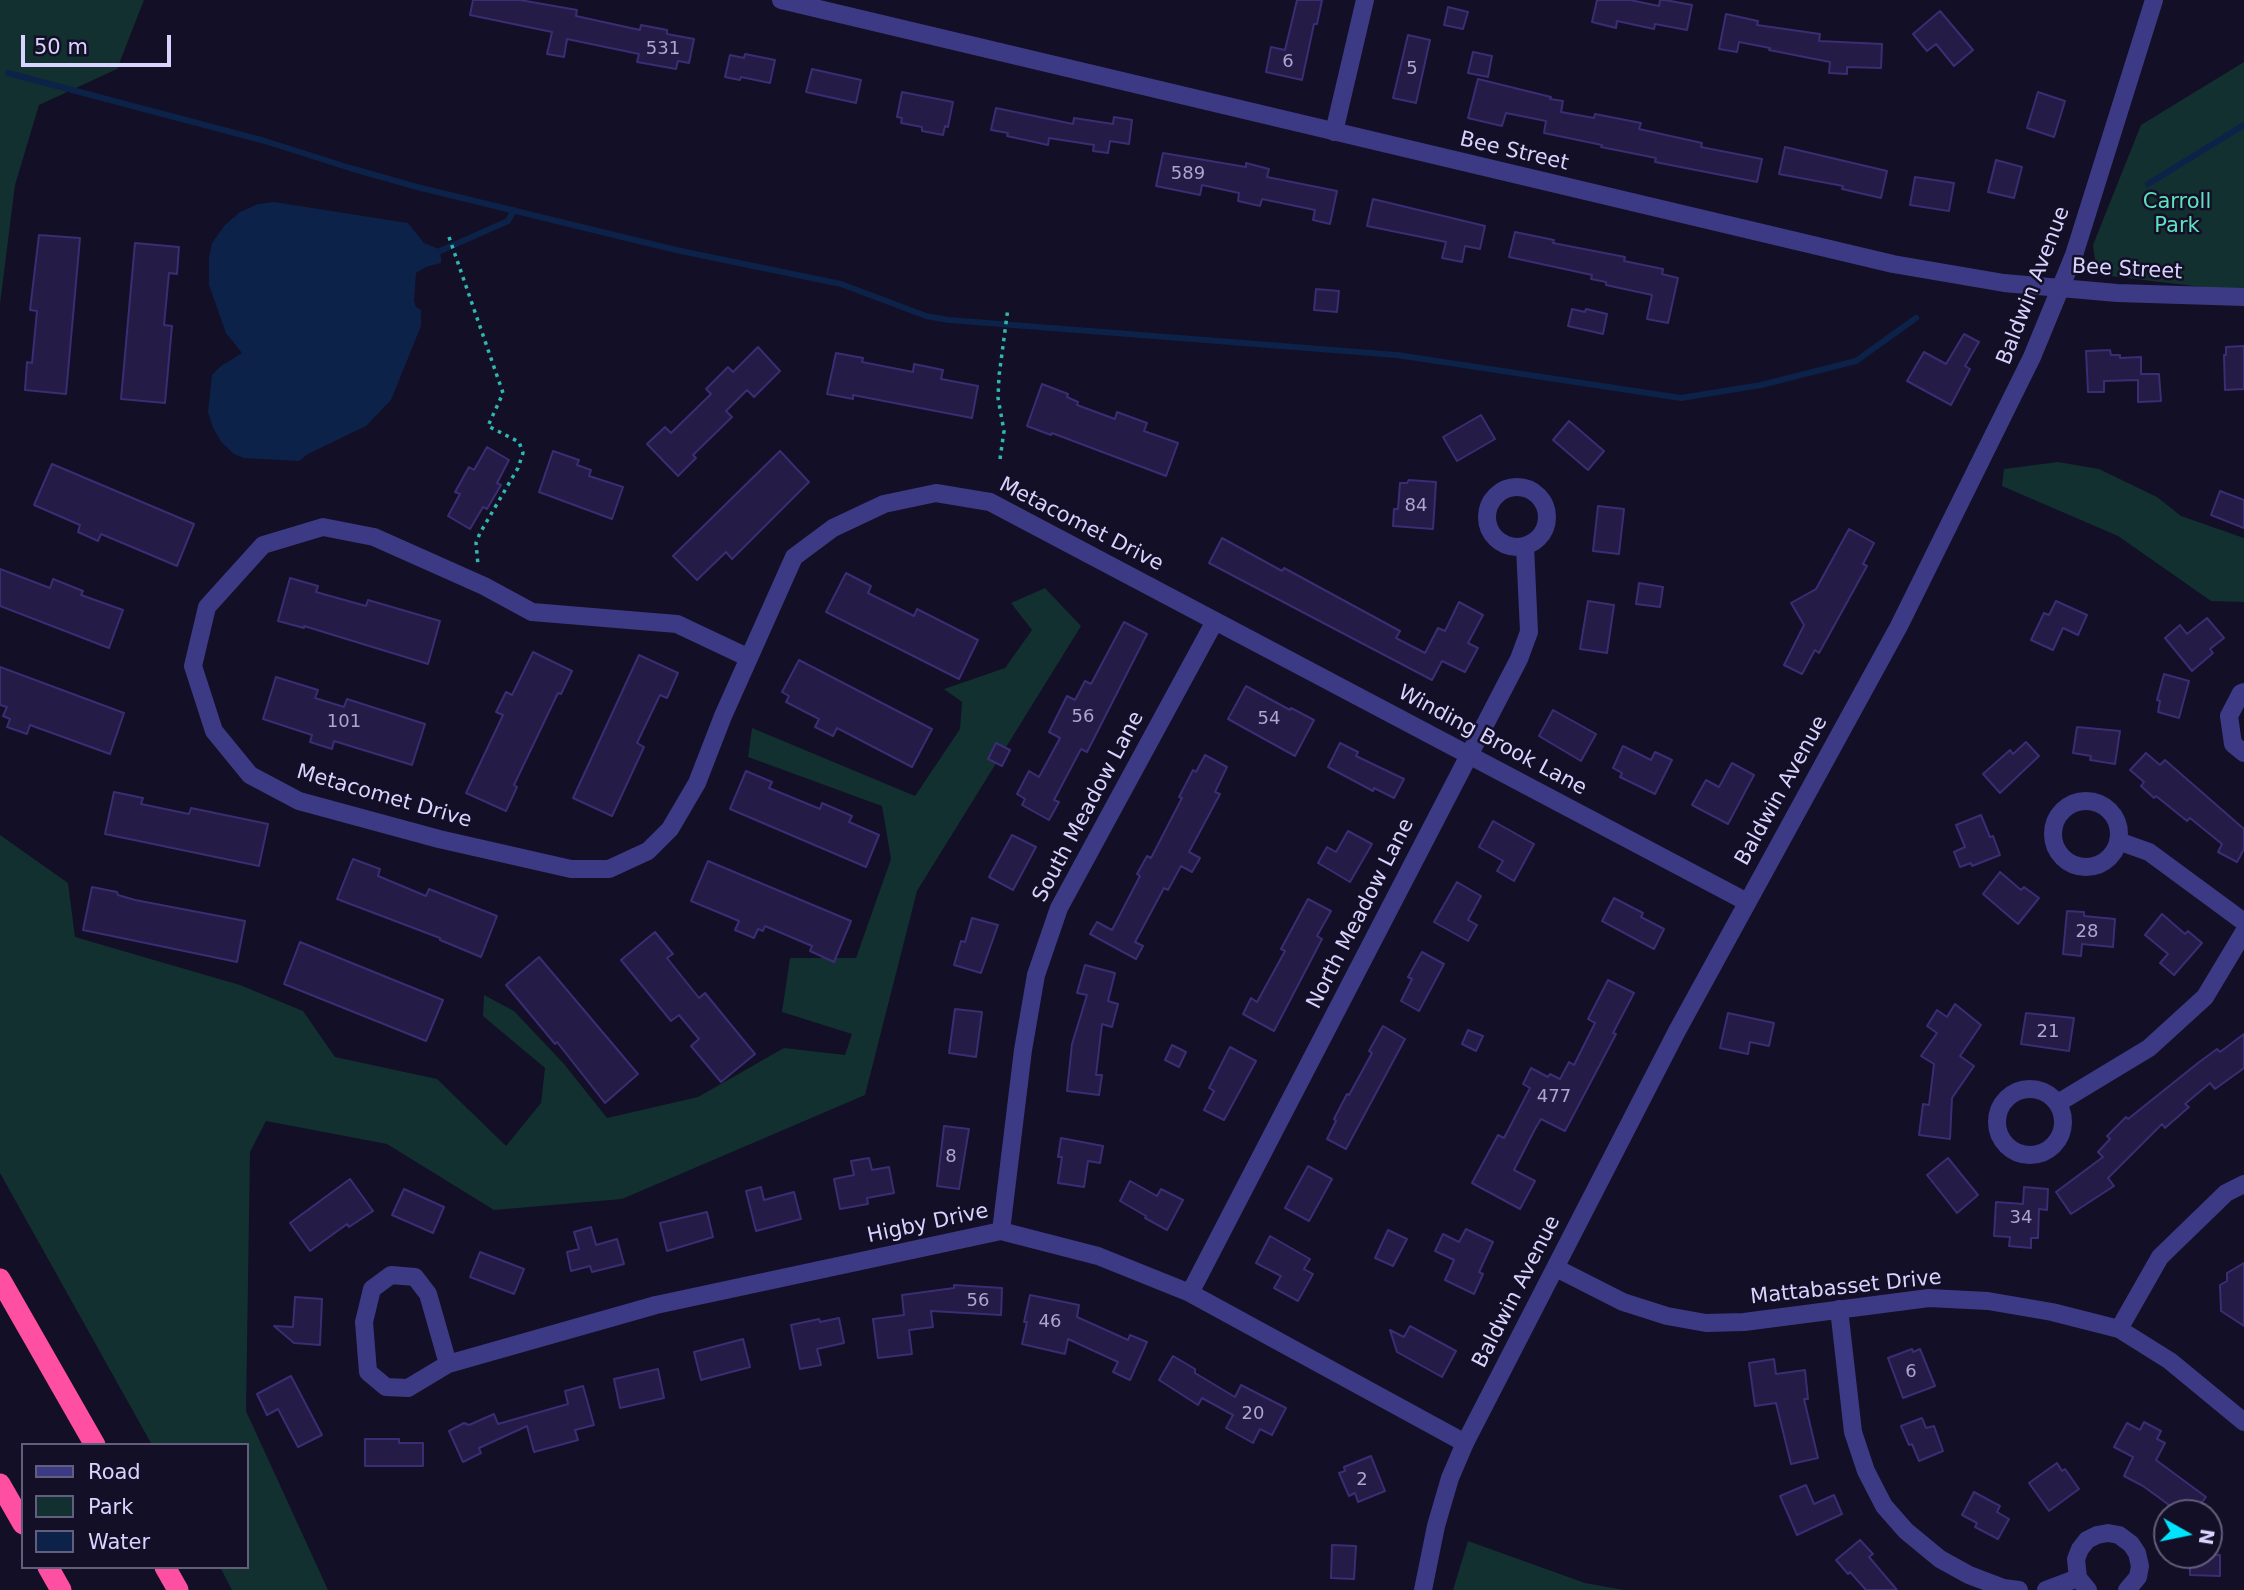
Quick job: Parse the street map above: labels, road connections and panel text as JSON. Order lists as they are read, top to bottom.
{
  "streets": {
    "street": [
      "Bee Street",
      "Baldwin Avenue",
      "Metacomet Drive",
      "Winding Brook Lane",
      "South Meadow Lane",
      "North Meadow Lane",
      "Higby Drive",
      "Mattabasset Drive"
    ]
  },
  "crossings": [
    ["Bee Street", "Baldwin Avenue"],
    ["Baldwin Avenue", "Winding Brook Lane"],
    ["Baldwin Avenue", "Higby Drive"],
    ["Baldwin Avenue", "Mattabasset Drive"],
    ["Metacomet Drive", "Winding Brook Lane"],
    ["Metacomet Drive", "South Meadow Lane"],
    ["Winding Brook Lane", "South Meadow Lane"],
    ["Winding Brook Lane", "North Meadow Lane"],
    ["South Meadow Lane", "Higby Drive"],
    ["North Meadow Lane", "Higby Drive"]
  ],
  "parks": ["Carroll Park"],
  "house_numbers": [
    "531",
    "6",
    "5",
    "589",
    "84",
    "56",
    "54",
    "101",
    "28",
    "21",
    "477",
    "8",
    "34",
    "56",
    "46",
    "6",
    "20",
    "2"
  ],
  "legend": ["Road", "Park", "Water"],
  "scale_bar": "50 m",
  "north": "right"
}
